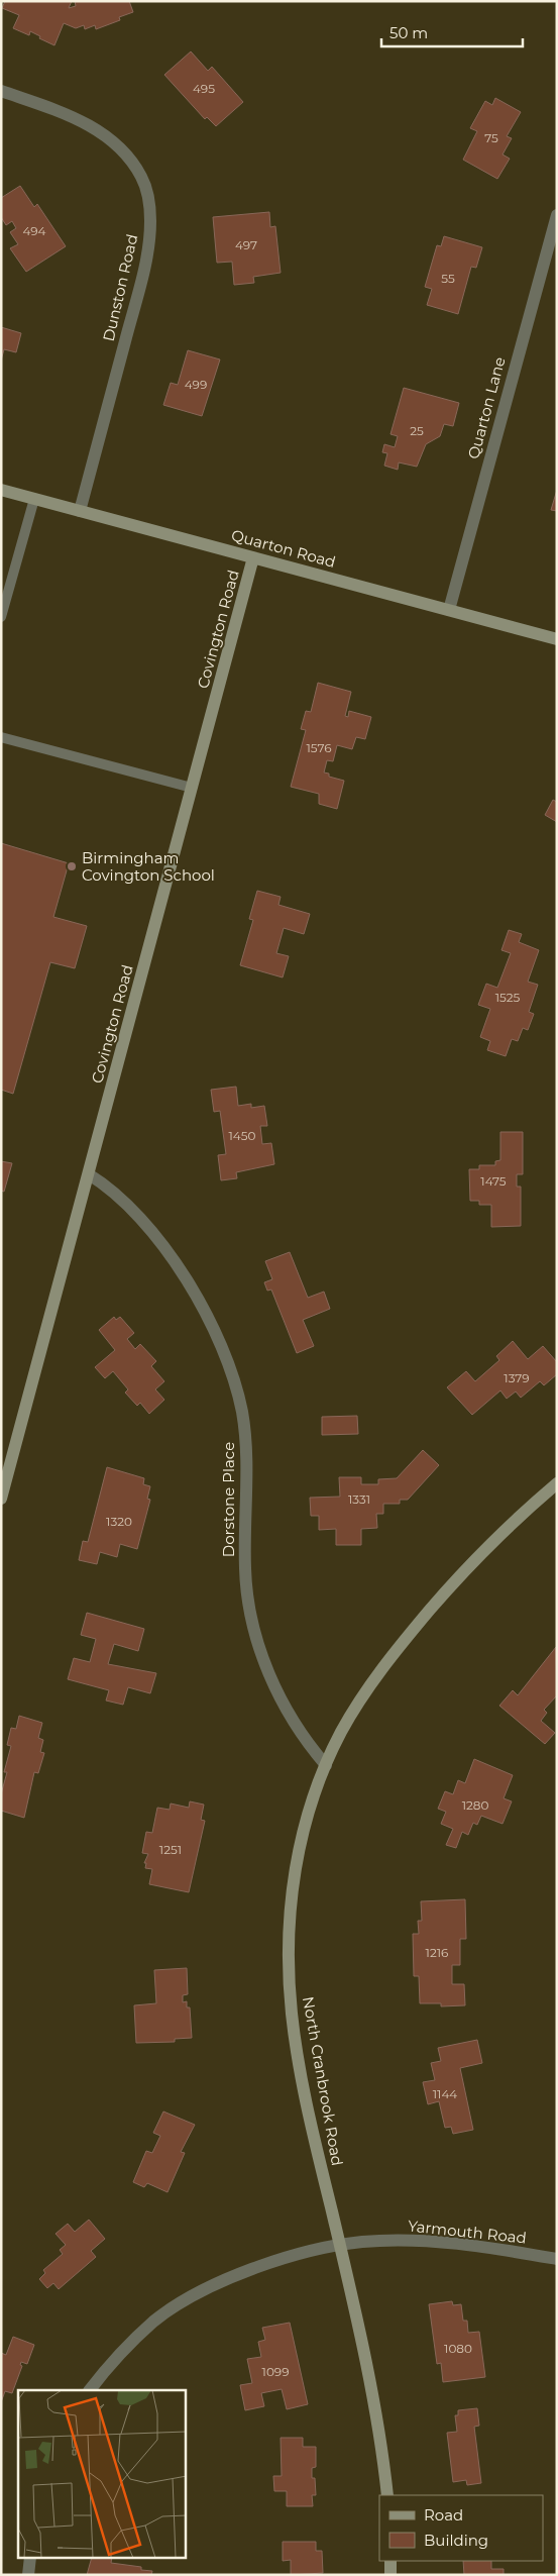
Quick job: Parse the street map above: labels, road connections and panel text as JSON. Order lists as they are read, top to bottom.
{
  "streets": {
    "street": [
      "Dunston Road",
      "Quarton Lane",
      "Quarton Road",
      "Covington Road",
      "Dorstone Place",
      "North Cranbrook Road",
      "Yarmouth Road"
    ]
  },
  "crossings": [
    ["Dunston Road", "Quarton Road"],
    ["Quarton Lane", "Quarton Road"],
    ["Quarton Road", "Covington Road"],
    ["Covington Road", "Dorstone Place"],
    ["Dorstone Place", "North Cranbrook Road"],
    ["North Cranbrook Road", "Yarmouth Road"]
  ],
  "places": ["Birmingham Covington School"],
  "house_numbers": [
    "495",
    "75",
    "494",
    "497",
    "55",
    "499",
    "25",
    "1576",
    "1525",
    "1450",
    "1475",
    "1379",
    "1331",
    "1320",
    "1280",
    "1251",
    "1216",
    "1144",
    "1080",
    "1099"
  ],
  "legend": ["Road", "Building"],
  "scale_bar": "50 m"
}
